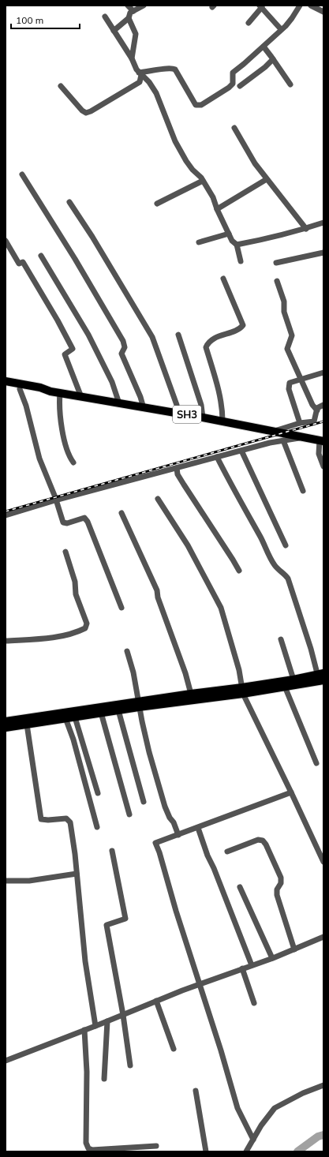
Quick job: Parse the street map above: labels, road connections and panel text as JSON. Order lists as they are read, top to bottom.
{
  "streets": {
    "main road": ["SH3"]
  },
  "scale_bar": "100 m"
}
